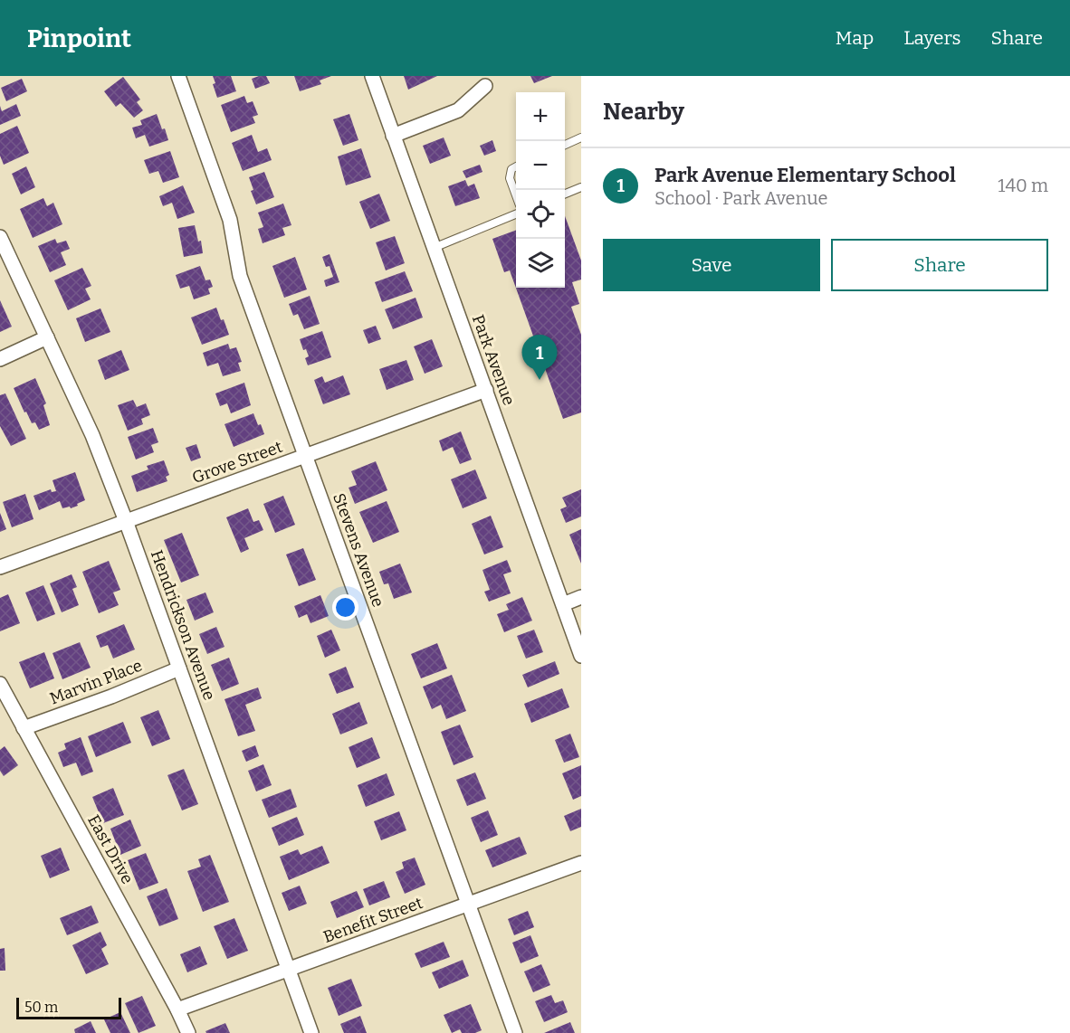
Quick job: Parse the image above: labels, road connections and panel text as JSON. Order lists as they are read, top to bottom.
{
  "streets": {
    "street": [
      "Park Avenue",
      "Grove Street",
      "Stevens Avenue",
      "Hendrickson Avenue",
      "Marvin Place",
      "East Drive",
      "Benefit Street"
    ]
  },
  "crossings": [
    ["Park Avenue", "Grove Street"],
    ["Grove Street", "Stevens Avenue"],
    ["Grove Street", "Hendrickson Avenue"],
    ["Stevens Avenue", "Benefit Street"],
    ["Hendrickson Avenue", "Marvin Place"],
    ["Hendrickson Avenue", "Benefit Street"],
    ["Marvin Place", "East Drive"],
    ["East Drive", "Benefit Street"]
  ],
  "scale_bar": "50 m",
  "page": {
    "header": "Pinpoint",
    "nav": ["Map", "Layers", "Share"],
    "heading": "Nearby",
    "map_buttons": ["+", "−"],
    "list": [
      {
        "mark": "1",
        "name": "Park Avenue Elementary School",
        "note": "School · Park Avenue",
        "value": "140 m"
      }
    ],
    "buttons": ["Save", "Share"],
    "pins": "1",
    "scale": "50 m"
  }
}
